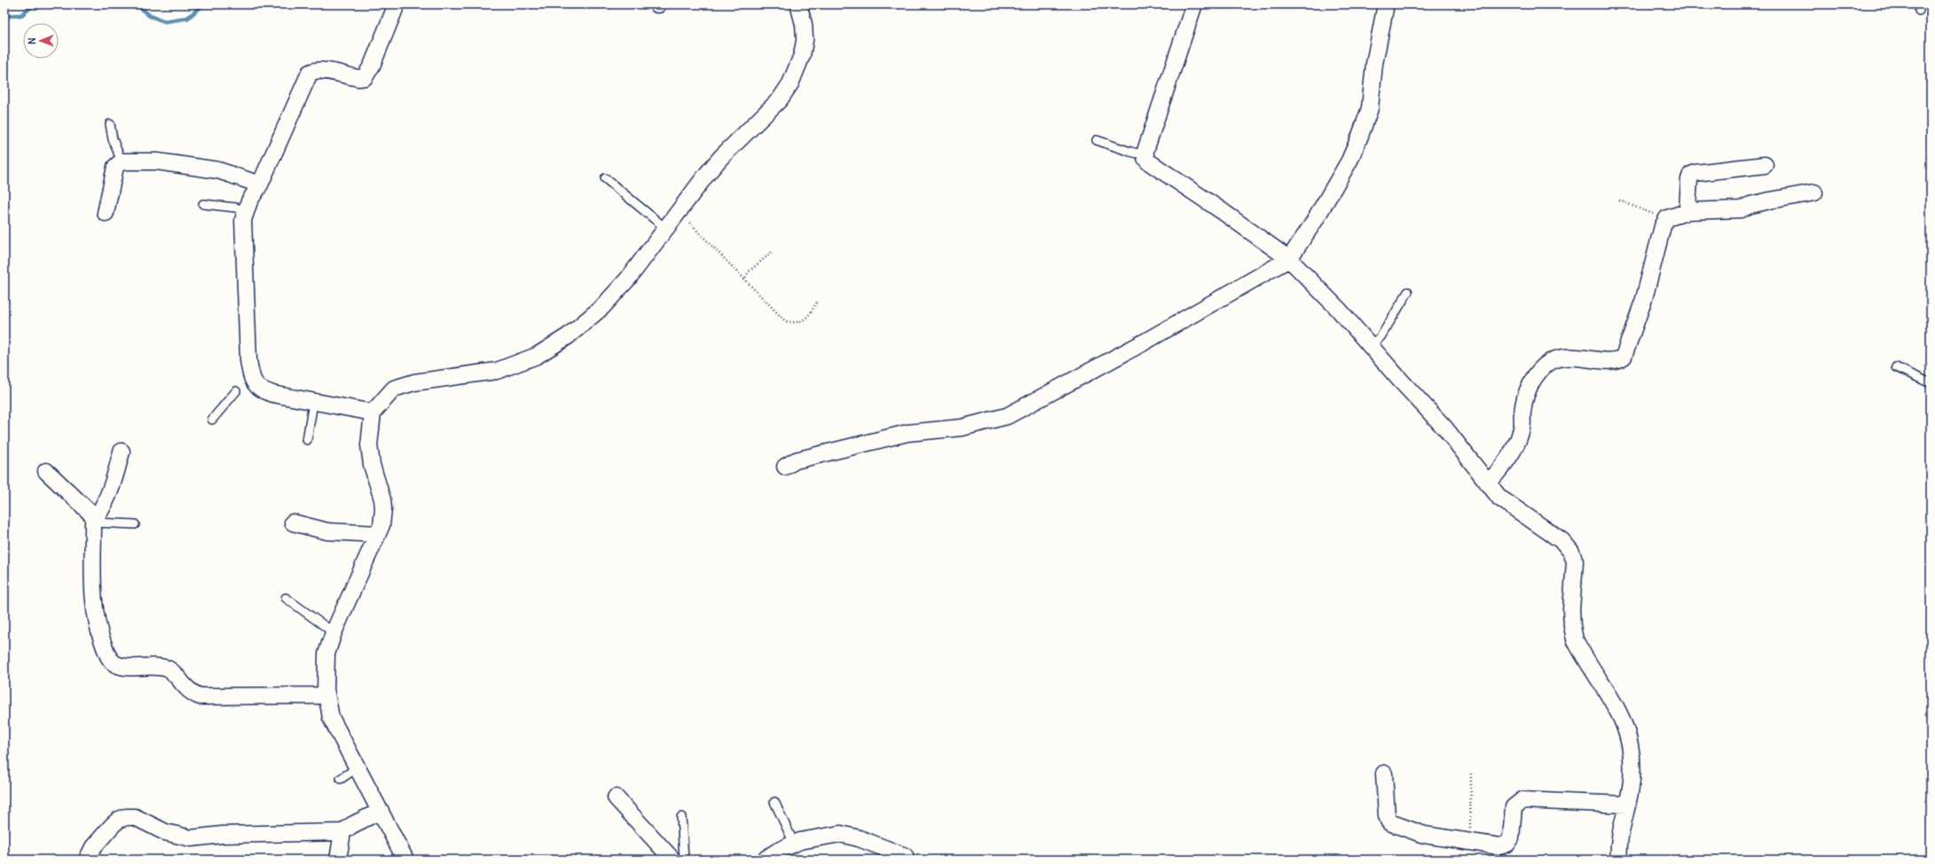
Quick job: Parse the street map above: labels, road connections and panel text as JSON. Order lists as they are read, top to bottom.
{
  "north": "left"
}
